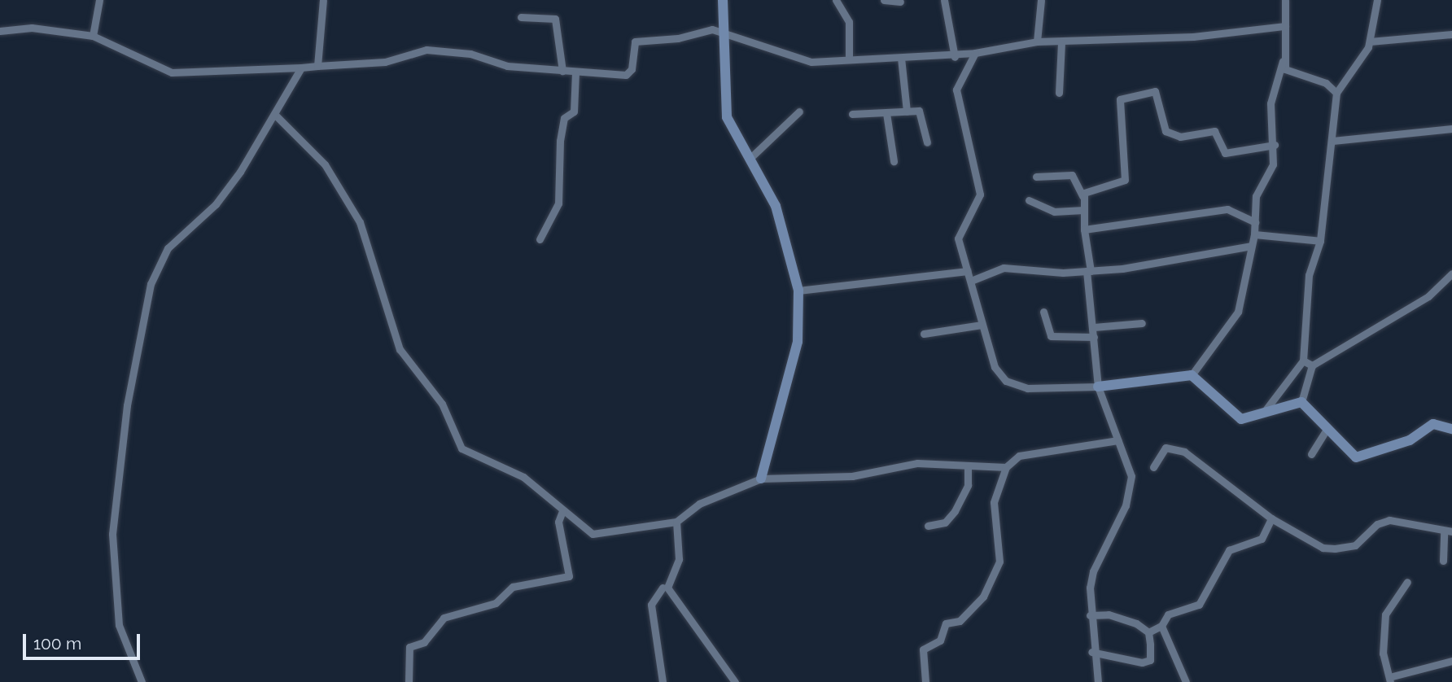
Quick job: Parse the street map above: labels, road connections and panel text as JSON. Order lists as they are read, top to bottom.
{
  "scale_bar": "100 m"
}
